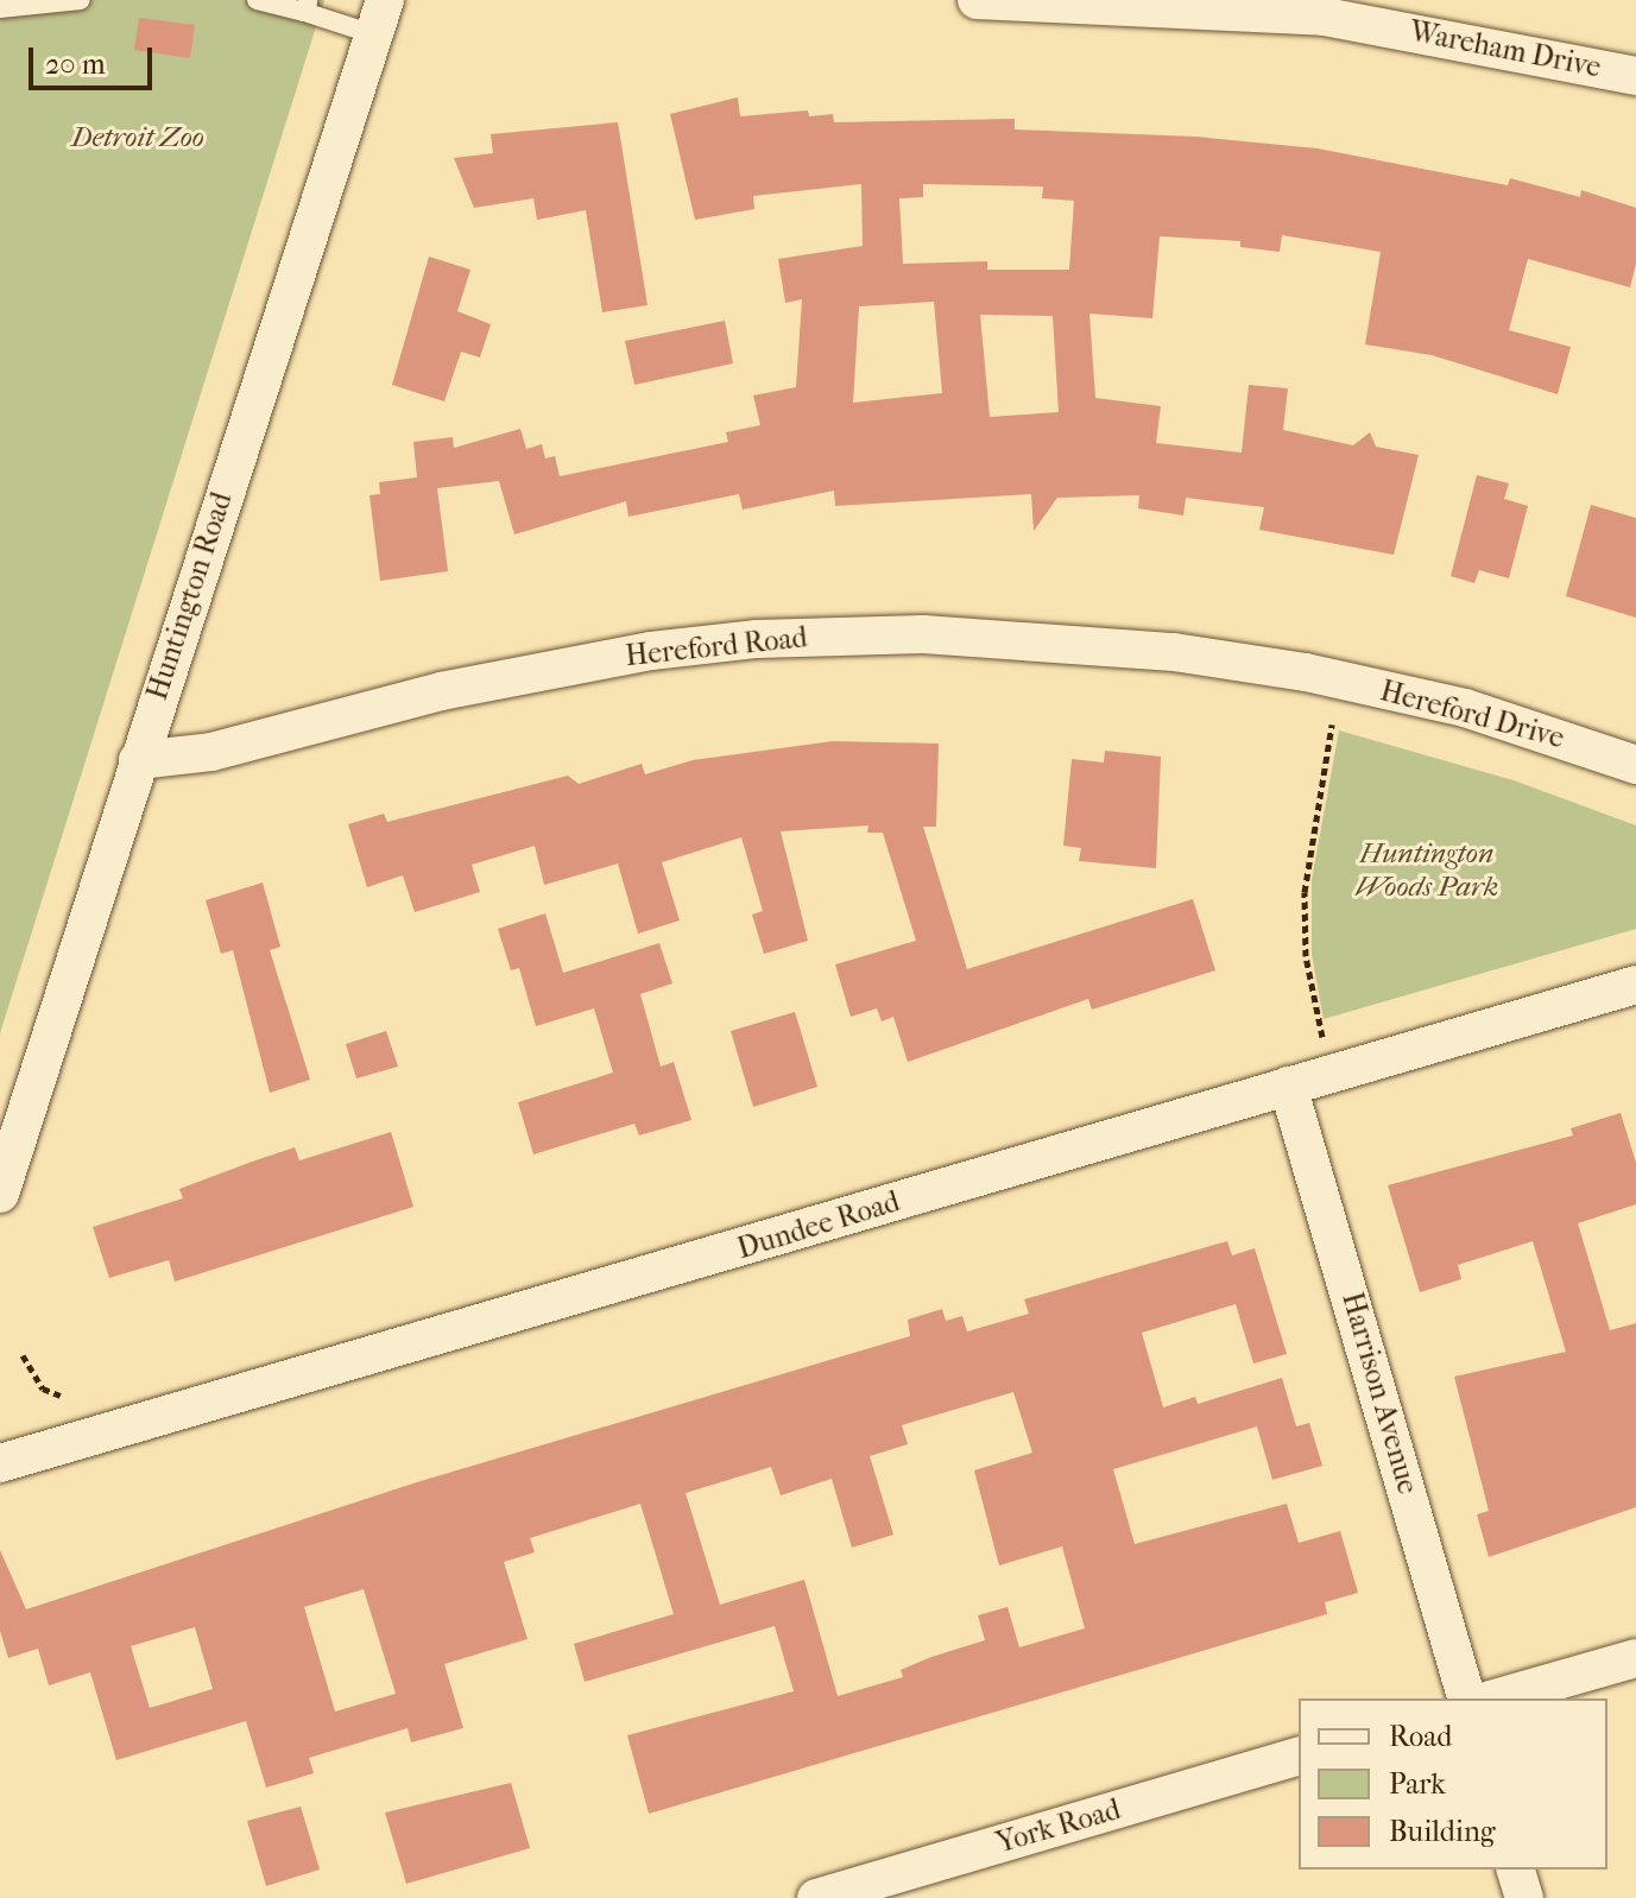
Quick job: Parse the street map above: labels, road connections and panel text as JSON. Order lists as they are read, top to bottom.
{
  "streets": {
    "street": [
      "Wareham Drive",
      "Huntington Road",
      "Hereford Road",
      "Hereford Drive",
      "Dundee Road",
      "Harrison Avenue",
      "York Road"
    ]
  },
  "crossings": [
    ["Huntington Road", "Hereford Road"],
    ["Hereford Road", "Hereford Drive"],
    ["Dundee Road", "Harrison Avenue"]
  ],
  "parks": ["Detroit Zoo", "Huntington Woods Park"],
  "legend": ["Road", "Park", "Building"],
  "scale_bar": "20 m"
}
